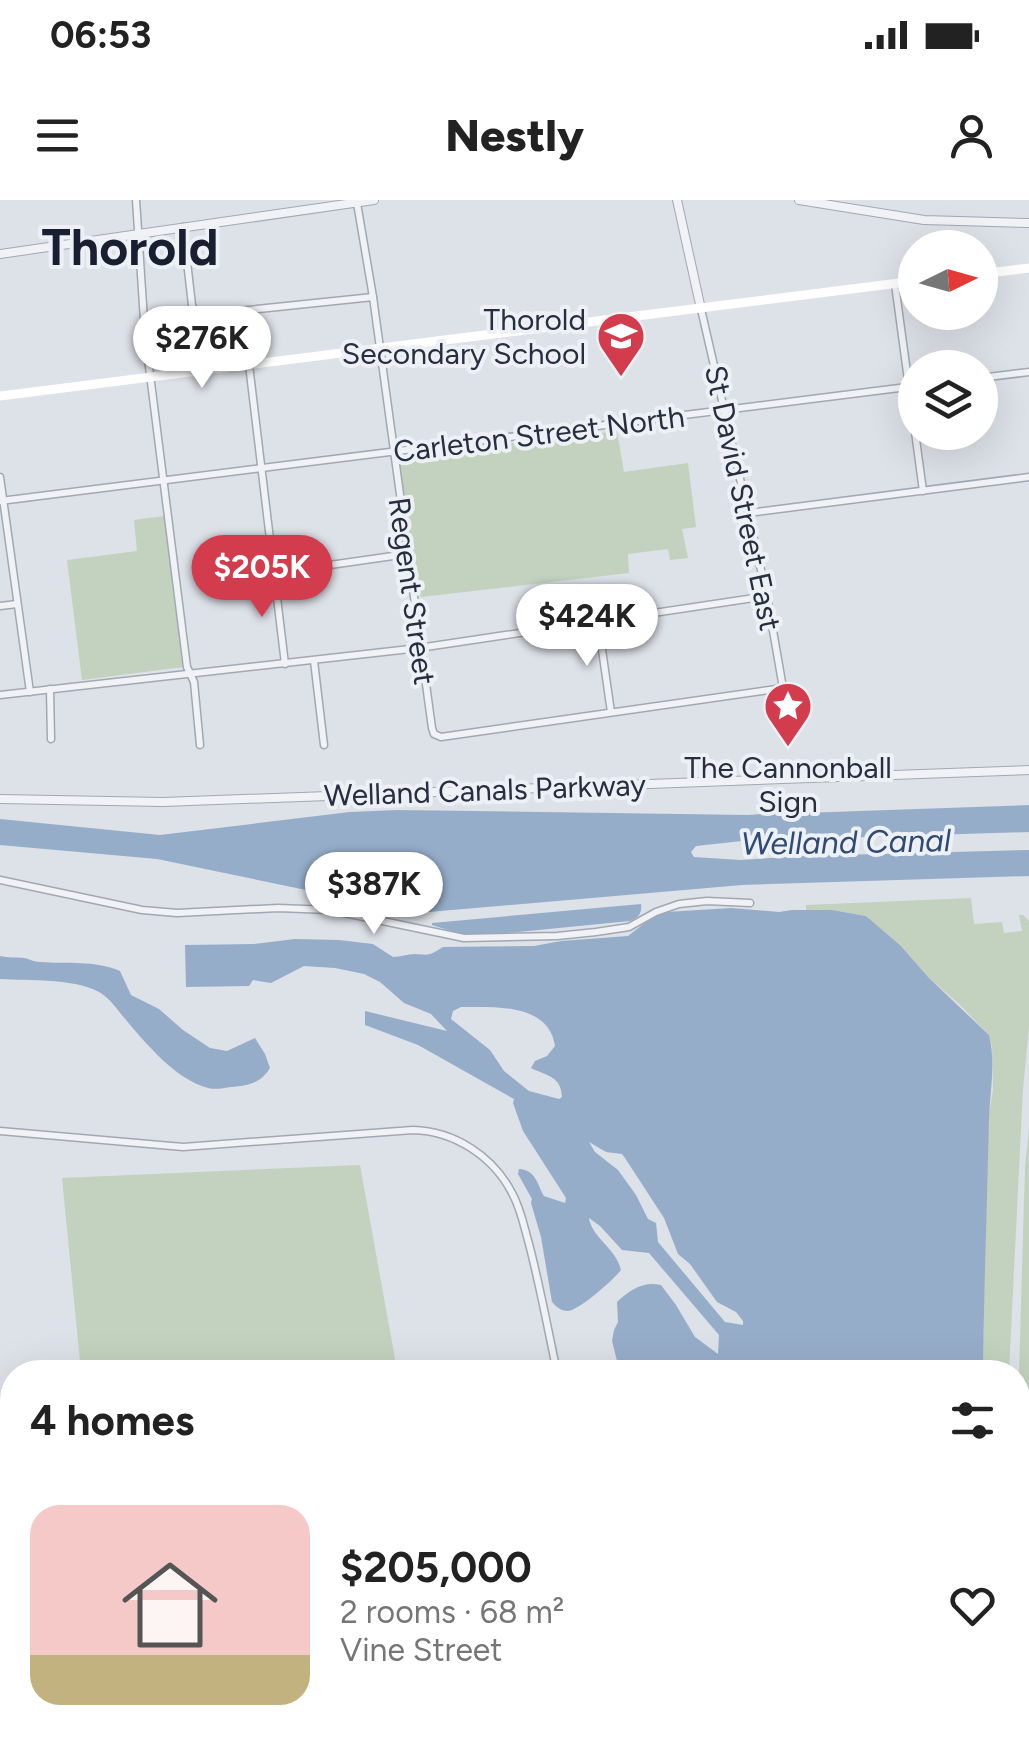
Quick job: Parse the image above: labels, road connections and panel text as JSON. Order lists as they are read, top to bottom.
{
  "streets": {
    "street": [
      "Carleton Street North",
      "St David Street East",
      "Regent Street",
      "Welland Canals Parkway"
    ]
  },
  "crossings": [
    ["Carleton Street North", "St David Street East"],
    ["Carleton Street North", "Regent Street"],
    ["St David Street East", "Regent Street"]
  ],
  "districts": ["Thorold"],
  "water": ["Welland Canal"],
  "places": {
    "school or university": ["Thorold Secondary School"],
    "place": ["The Cannonball Sign"]
  },
  "north": "right",
  "page": {
    "status": "06:53",
    "header": "Nestly",
    "price": [
      "$276K",
      "$205K",
      "$424K",
      "$387K"
    ],
    "heading": "4 homes",
    "list": [
      {
        "name": "$205,000",
        "note": "2 rooms · 68 m² · Vine Street"
      }
    ]
  }
}
